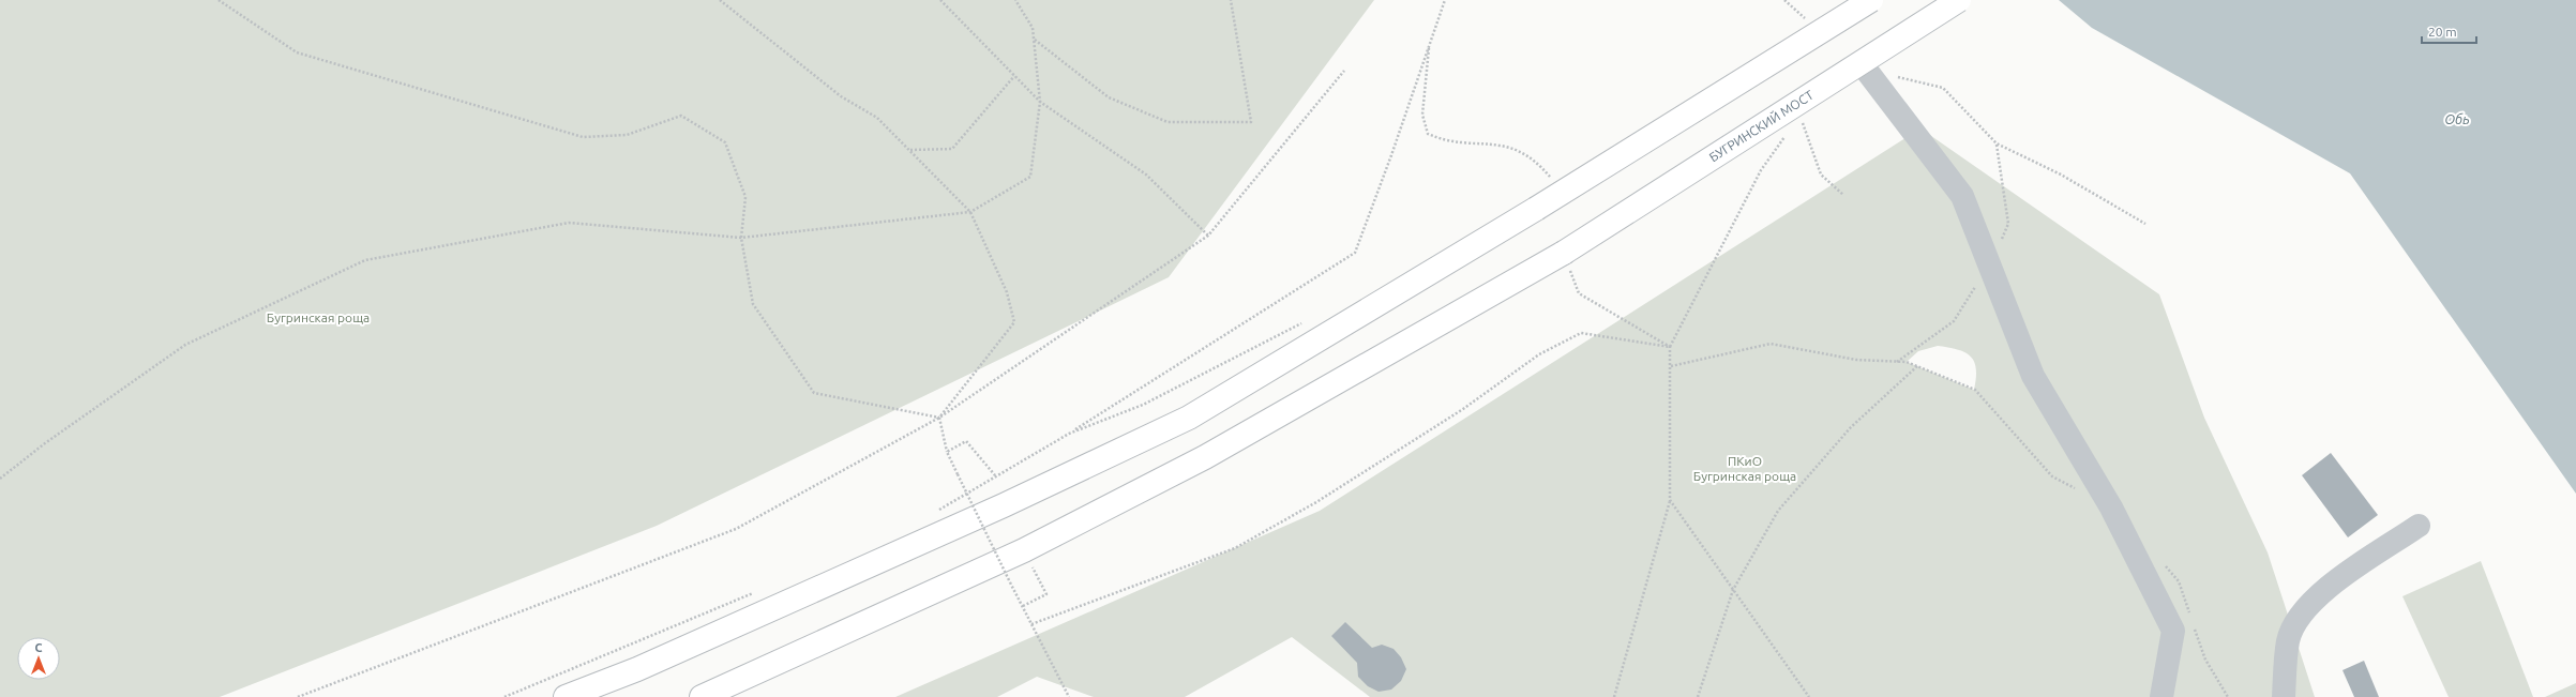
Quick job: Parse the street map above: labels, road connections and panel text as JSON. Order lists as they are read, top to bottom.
{
  "streets": {
    "main road": ["БУГРИНСКИЙ МОСТ"]
  },
  "water": ["Обь"],
  "parks": ["Бугринская роща", "ПКиО Бугринская роща"],
  "scale_bar": "20 m",
  "north": "top"
}
